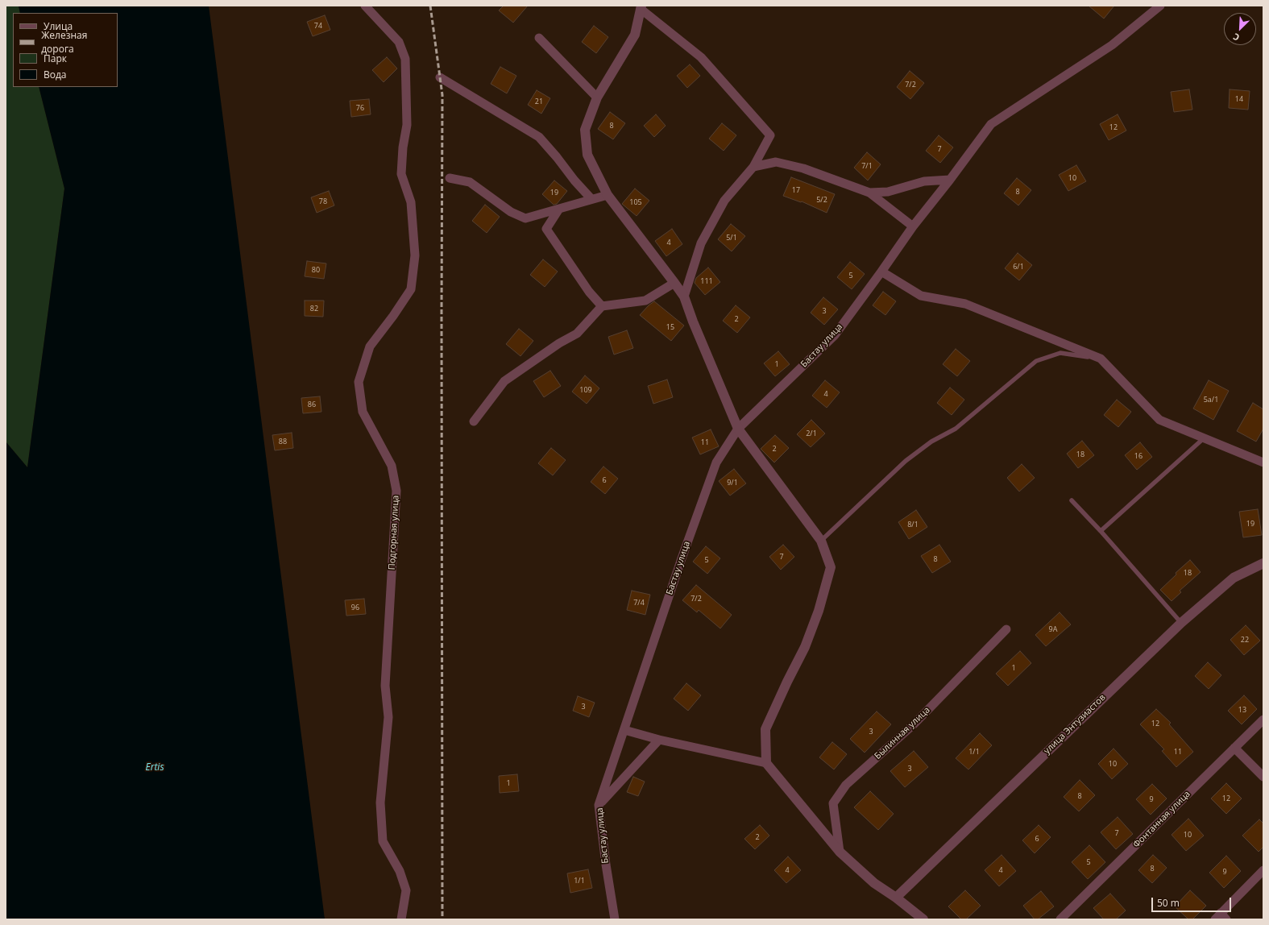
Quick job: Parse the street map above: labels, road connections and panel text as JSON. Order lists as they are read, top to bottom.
{
  "streets": {
    "street": [
      "Бастау улица",
      "Подгорная улица",
      "улица Энтузиастов",
      "Былинная улица",
      "Фонтанная улица"
    ]
  },
  "water": ["Ertis"],
  "house_numbers": [
    "74",
    "7/2",
    "14",
    "21",
    "76",
    "8",
    "12",
    "7",
    "7/1",
    "10",
    "17",
    "8",
    "19",
    "5/2",
    "78",
    "105",
    "5/1",
    "4",
    "6/1",
    "80",
    "5",
    "111",
    "82",
    "3",
    "2",
    "15",
    "1",
    "109",
    "4",
    "5а/1",
    "86",
    "2/1",
    "88",
    "11",
    "2",
    "18",
    "16",
    "6",
    "9/1",
    "19",
    "8/1",
    "7",
    "8",
    "5",
    "18",
    "7/2",
    "7/4",
    "96",
    "9А",
    "22",
    "1",
    "3",
    "13",
    "12",
    "3",
    "1/1",
    "11",
    "10",
    "3",
    "1",
    "8",
    "12",
    "9",
    "7",
    "10",
    "2",
    "6",
    "5",
    "8",
    "4",
    "4",
    "9",
    "1/1"
  ],
  "legend": [
    "Улица",
    "Железная дорога",
    "Парк",
    "Вода"
  ],
  "scale_bar": "50 m",
  "north": "bottom left"
}
